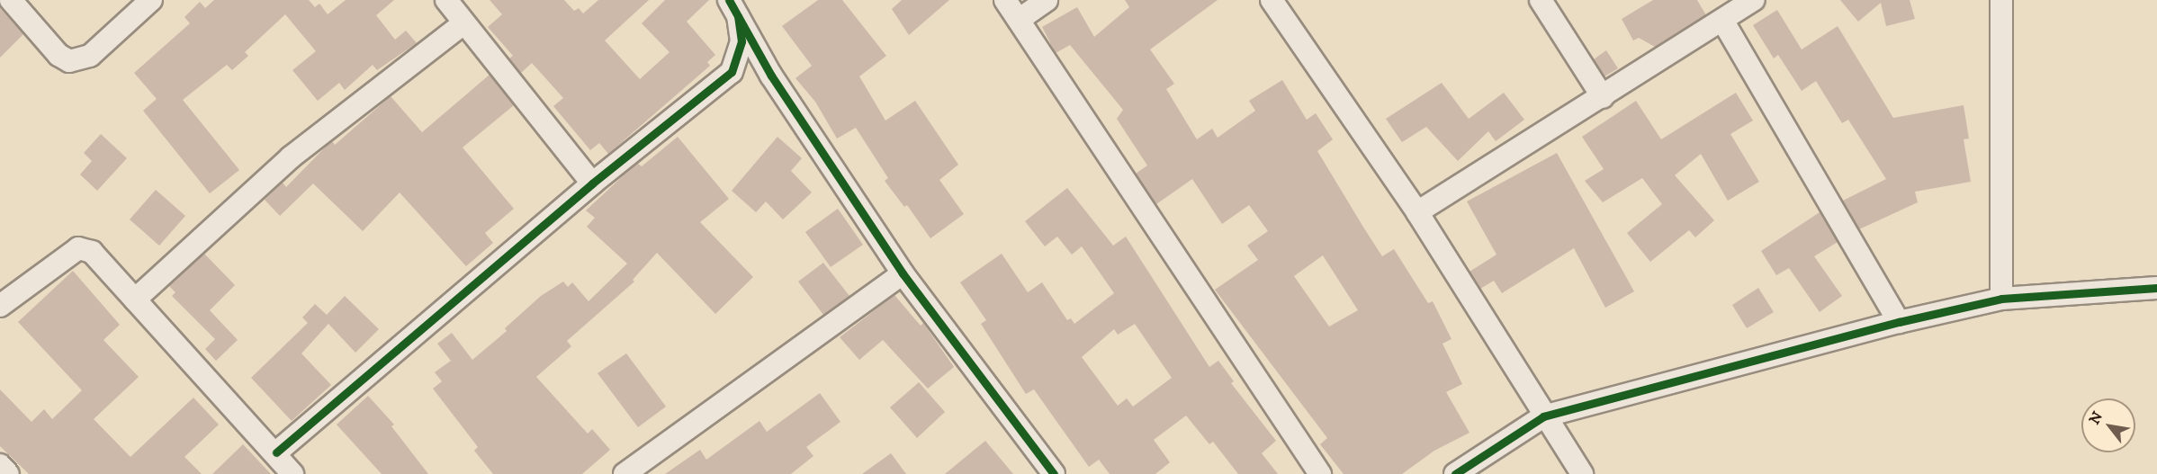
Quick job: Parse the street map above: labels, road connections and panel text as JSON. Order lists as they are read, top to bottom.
{
  "north": "top left"
}
